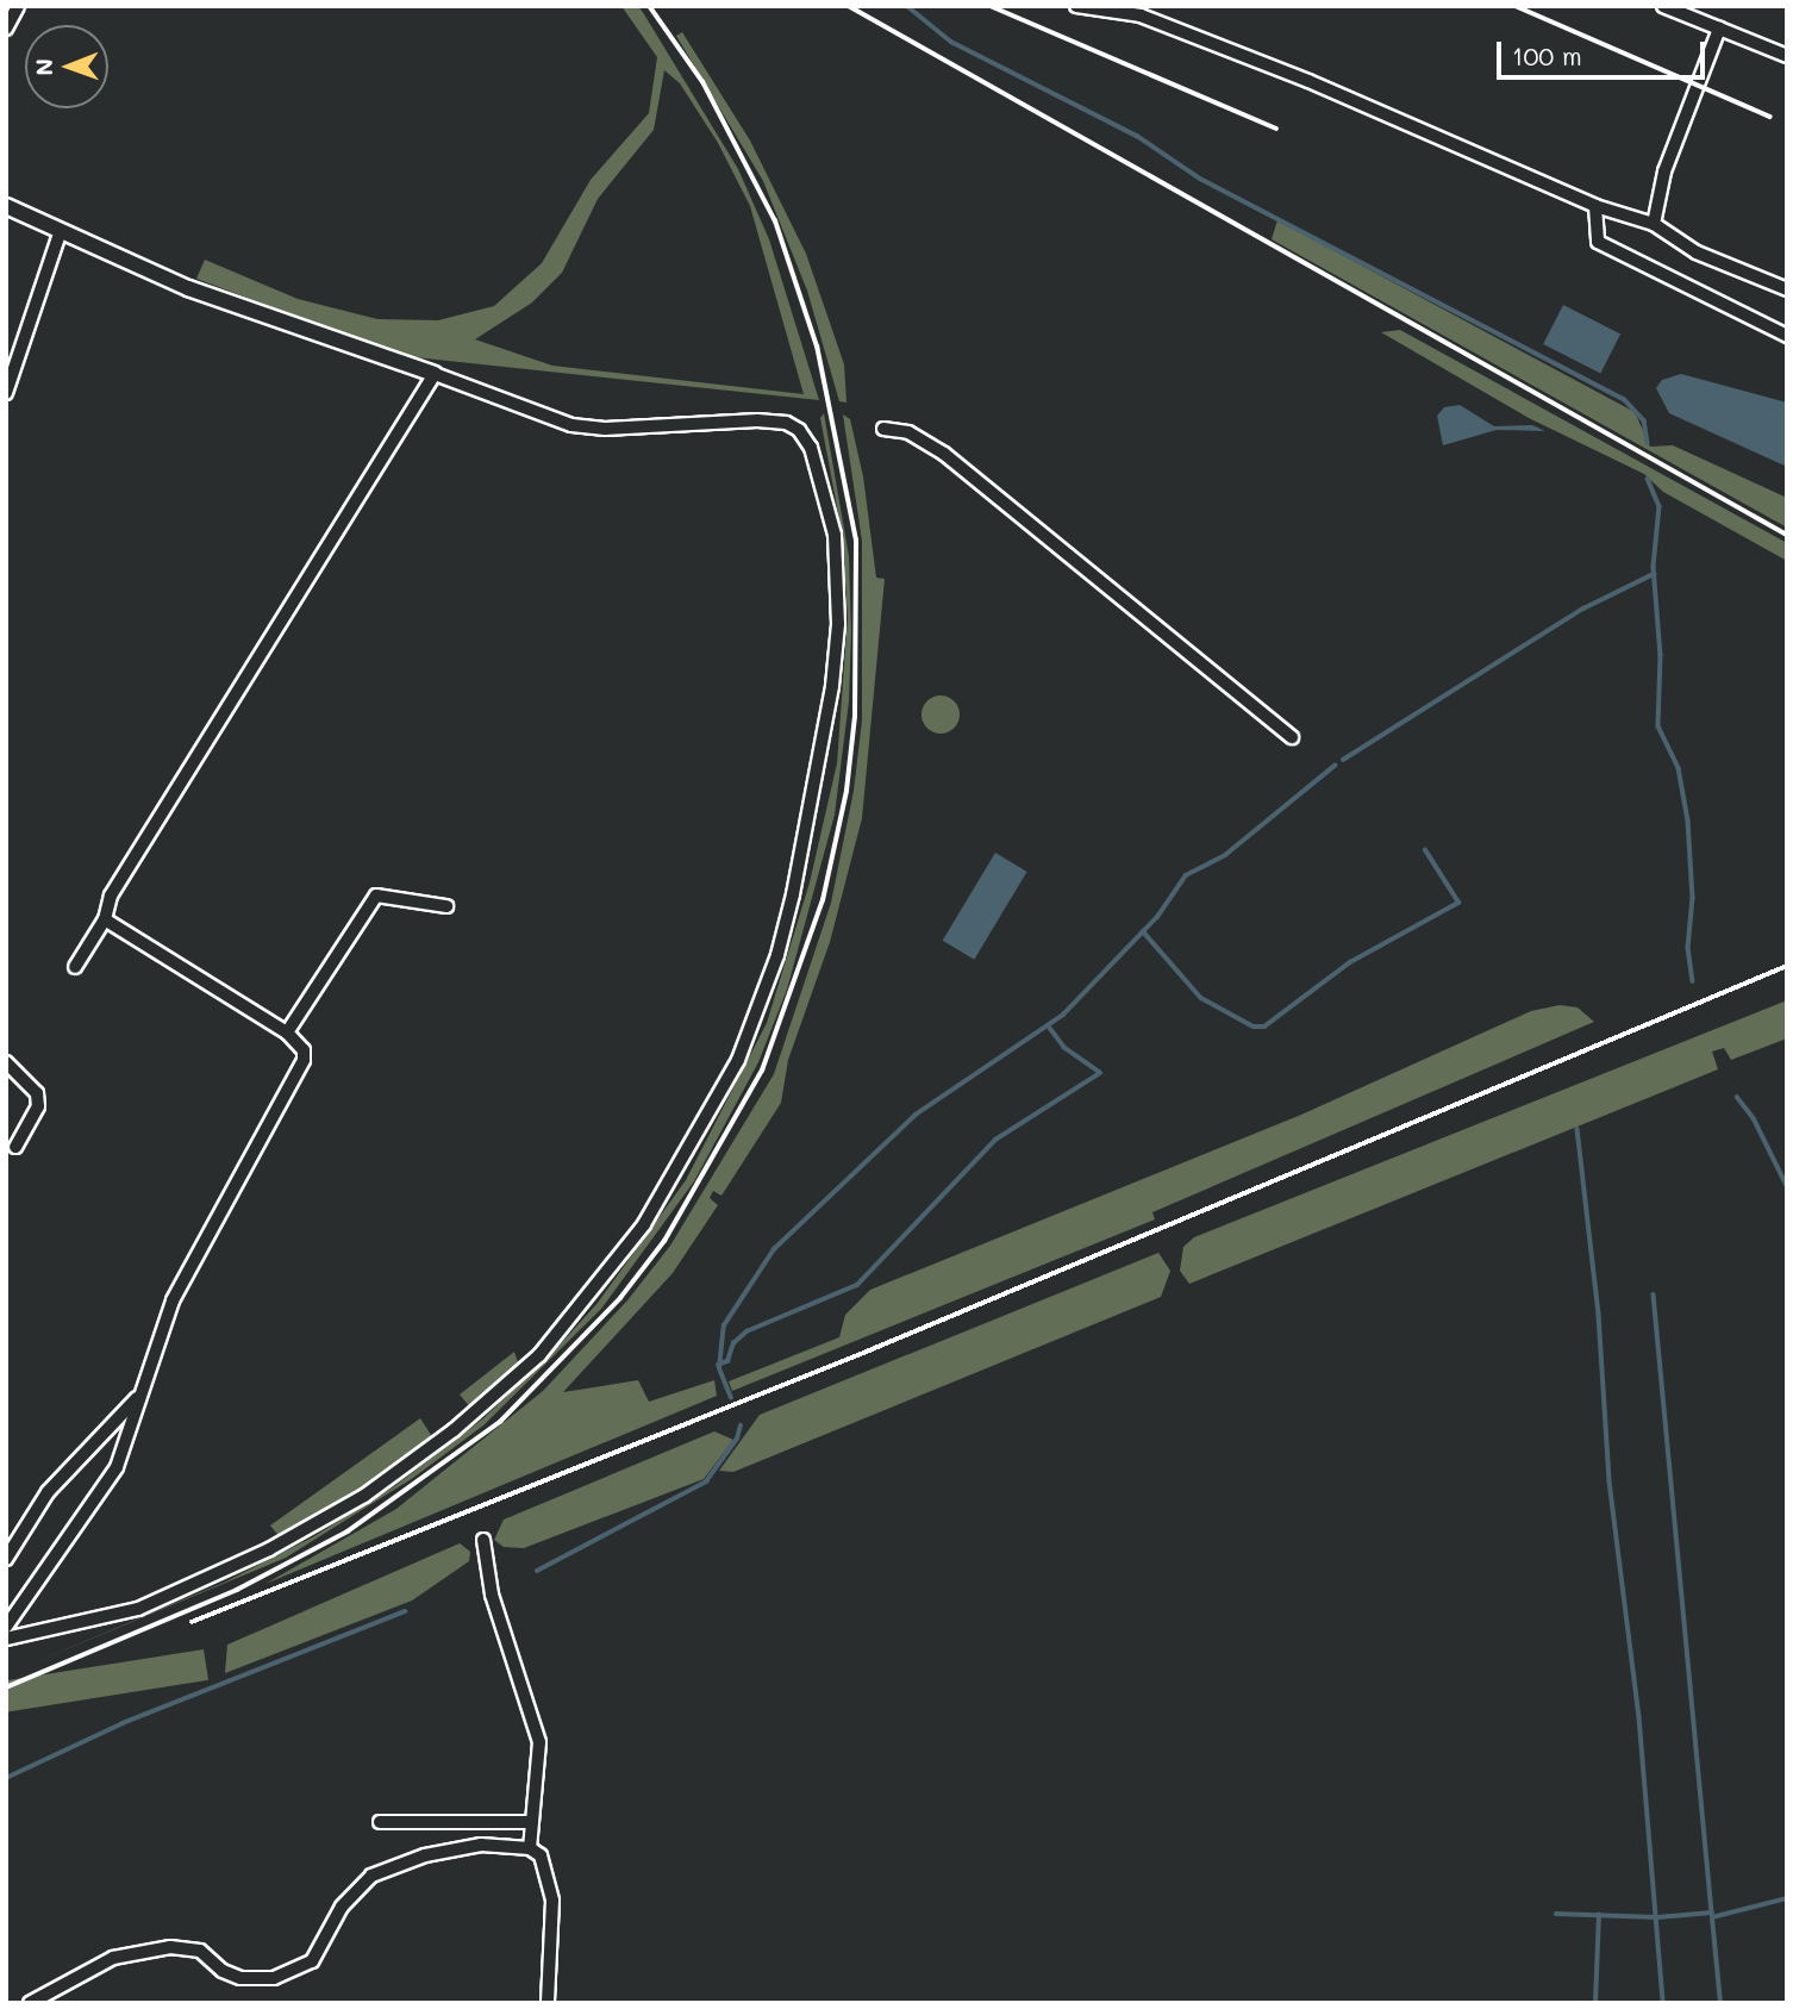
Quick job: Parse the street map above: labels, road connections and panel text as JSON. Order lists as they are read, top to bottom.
{
  "scale_bar": "100 m",
  "north": "left"
}
